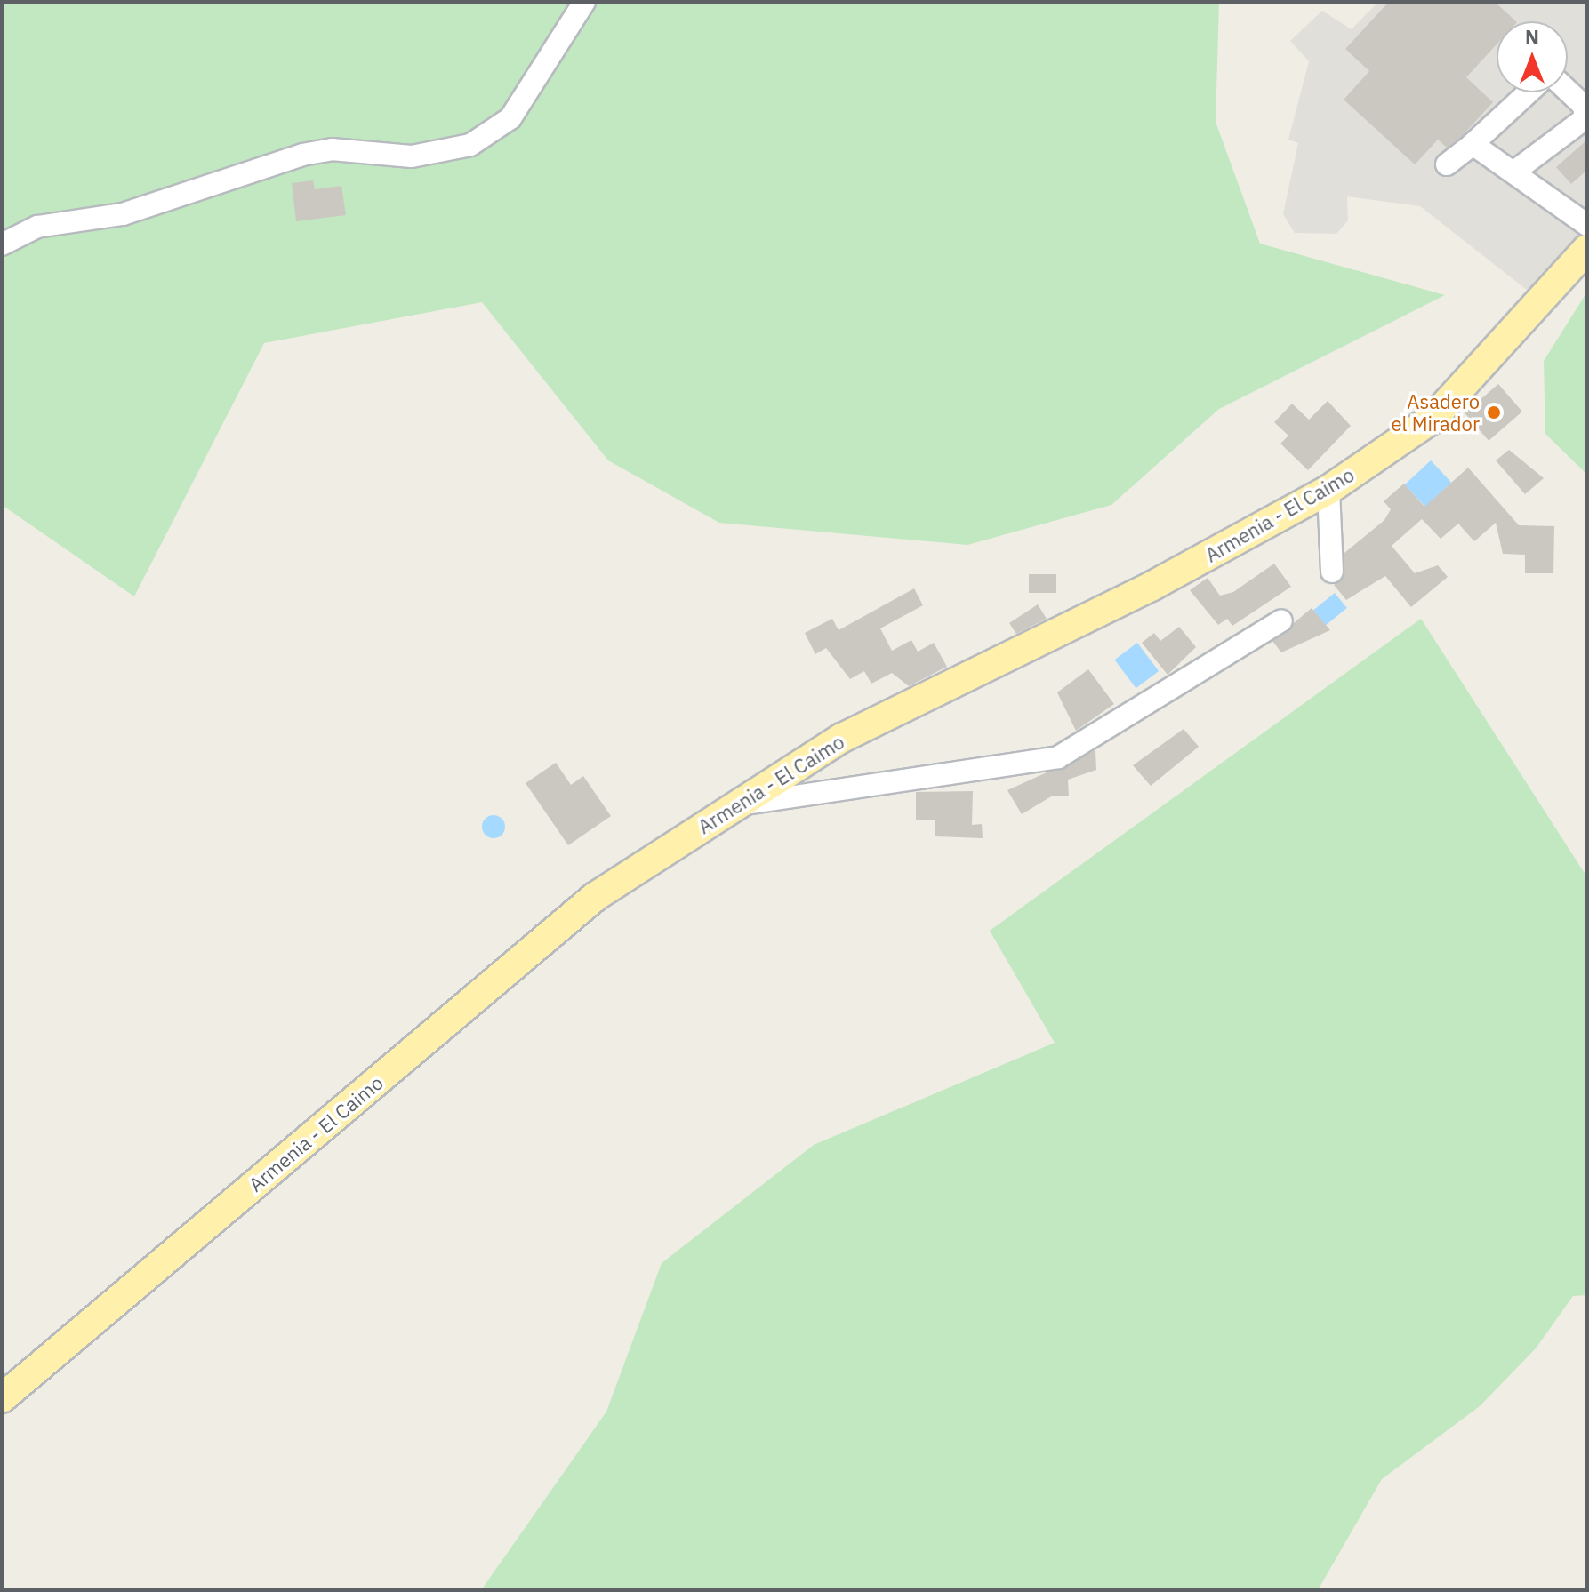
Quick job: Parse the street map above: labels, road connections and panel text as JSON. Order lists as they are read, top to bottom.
{
  "streets": {
    "main road": ["Armenia - El Caimo"]
  },
  "places": ["Asadero el Mirador"],
  "north": "top"
}
